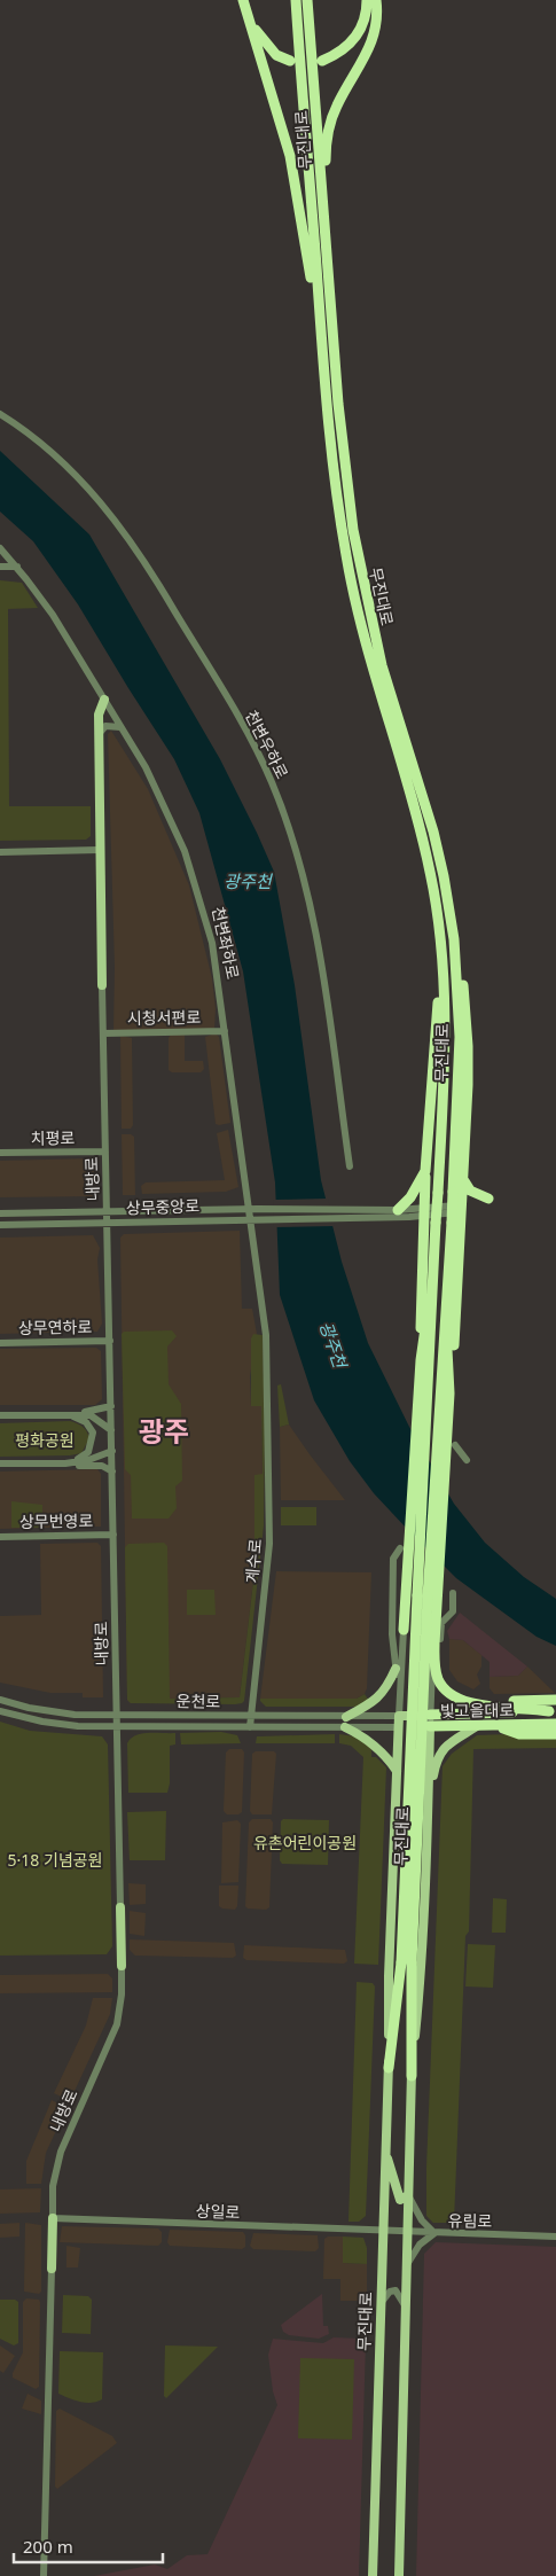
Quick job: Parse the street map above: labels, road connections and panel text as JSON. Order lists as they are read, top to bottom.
{
  "streets": {
    "highway": ["무진대로", "빛고을대로"],
    "main road": ["내방로"],
    "street": [
      "천변우하로",
      "천변좌하로",
      "시청서편로",
      "치평로",
      "상무중앙로",
      "상무연하로",
      "상무번영로",
      "계수로",
      "운천로",
      "상일로",
      "유림로"
    ]
  },
  "crossings": [
    ["무진대로", "운천로"],
    ["무진대로", "빛고을대로"],
    ["무진대로", "상일로"],
    ["무진대로", "유림로"],
    ["천변좌하로", "시청서편로"],
    ["천변좌하로", "내방로"],
    ["천변좌하로", "상무중앙로"],
    ["천변좌하로", "계수로"],
    ["시청서편로", "내방로"],
    ["치평로", "내방로"],
    ["내방로", "상무중앙로"],
    ["내방로", "상무연하로"],
    ["내방로", "상무번영로"],
    ["내방로", "운천로"],
    ["내방로", "상일로"],
    ["계수로", "운천로"],
    ["운천로", "빛고을대로"],
    ["상일로", "유림로"]
  ],
  "districts": ["광주"],
  "water": ["광주천"],
  "parks": ["평화공원", "유촌어린이공원", "5·18 기념공원"],
  "scale_bar": "200 m"
}
